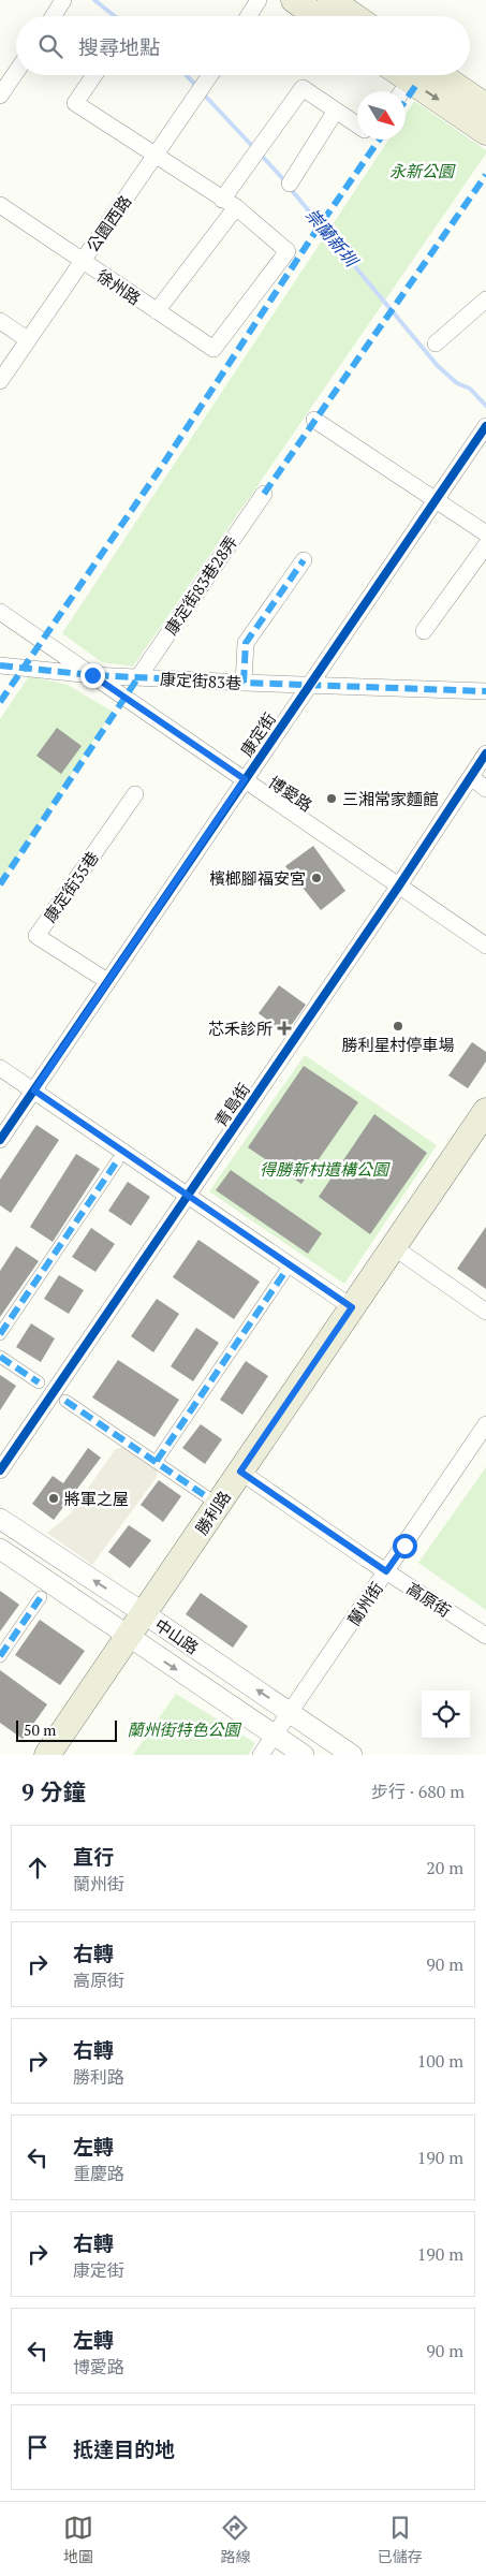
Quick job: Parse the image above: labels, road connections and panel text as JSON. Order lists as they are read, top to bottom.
{
  "streets": {
    "main road": ["勝利路"],
    "street": [
      "公園西路",
      "徐州路",
      "康定街83巷28弄",
      "康定街83巷",
      "康定街",
      "博愛路",
      "康定街35巷",
      "青島街",
      "高原街",
      "蘭州街",
      "中山路"
    ]
  },
  "crossings": [
    ["公園西路", "徐州路"],
    ["康定街83巷28弄", "康定街83巷"],
    ["康定街83巷", "康定街"],
    ["康定街83巷", "博愛路"],
    ["康定街", "博愛路"],
    ["康定街", "康定街35巷"],
    ["博愛路", "青島街"],
    ["勝利路", "高原街"],
    ["勝利路", "中山路"],
    ["高原街", "蘭州街"],
    ["蘭州街", "中山路"]
  ],
  "water": ["崇蘭新圳"],
  "parks": ["永新公園", "得勝新村遺構公園", "蘭州街特色公園"],
  "places": {
    "other": [
      "三湘常家麵館",
      "檳榔腳福安宮",
      "勝利星村停車場",
      "將軍之屋"
    ],
    "health": ["芯禾診所"]
  },
  "scale_bar": "50 m",
  "north": "bottom right",
  "page": {
    "search": "搜尋地點",
    "scale": "50 m",
    "heading": ["9 分鐘", "步行 · 680 m"],
    "list": [
      ["直行", "蘭州街", "20 m"],
      ["右轉", "高原街", "90 m"],
      ["右轉", "勝利路", "100 m"],
      ["左轉", "重慶路", "190 m"],
      ["右轉", "康定街", "190 m"],
      ["左轉", "博愛路", "90 m"],
      "抵達目的地"
    ],
    "nav": ["地圖", "路線", "已儲存"]
  }
}
